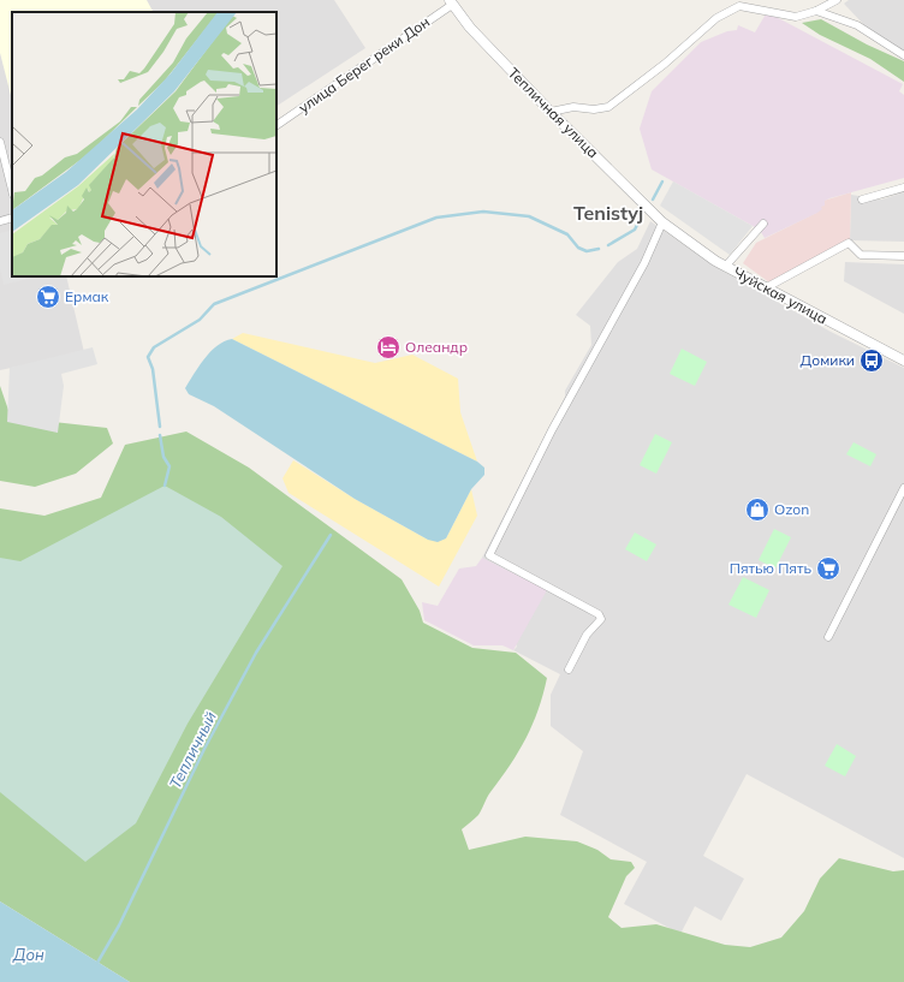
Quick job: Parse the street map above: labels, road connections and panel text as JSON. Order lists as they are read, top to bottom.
{
  "streets": {
    "street": ["улица Берег реки Дон", "Тепличная улица", "Чуйская улица"]
  },
  "crossings": [
    ["улица Берег реки Дон", "Тепличная улица"],
    ["Тепличная улица", "Чуйская улица"]
  ],
  "districts": ["Tenistyj"],
  "water": ["Тепличный", "Дон"],
  "places": {
    "supermarket": ["Ермак", "Пятью Пять"],
    "hotel": ["Олеандр"],
    "bus stop": ["Домики"],
    "shop": ["Ozon"]
  }
}
